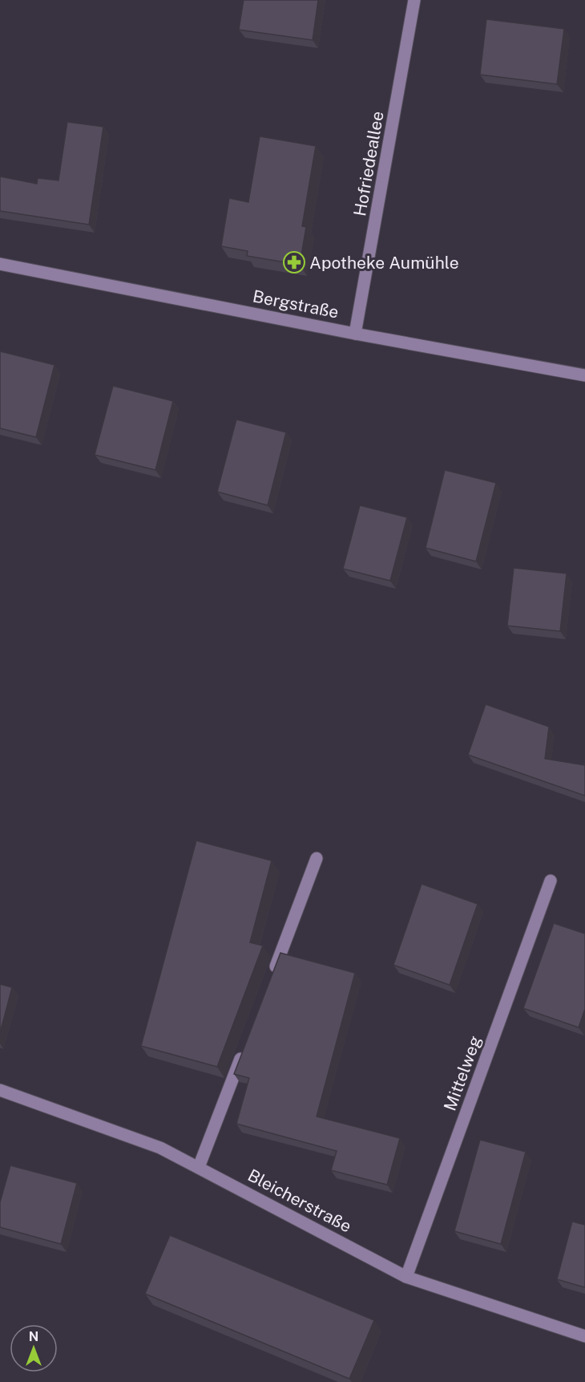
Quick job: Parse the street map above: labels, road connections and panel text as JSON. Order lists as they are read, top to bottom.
{
  "streets": {
    "street": [
      "Hofriedeallee",
      "Bergstraße",
      "Mittelweg",
      "Bleicherstraße"
    ]
  },
  "crossings": [
    ["Hofriedeallee", "Bergstraße"],
    ["Mittelweg", "Bleicherstraße"]
  ],
  "places": {
    "pharmacy": ["Apotheke Aumühle"]
  },
  "north": "top"
}
